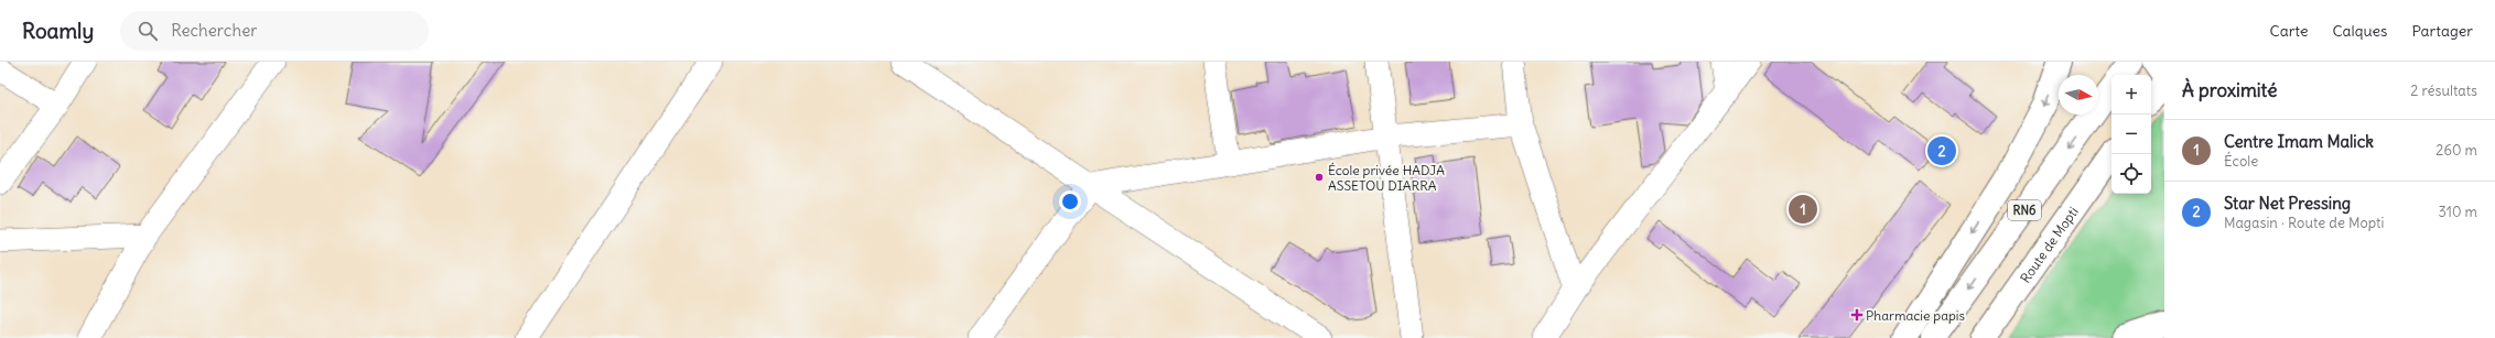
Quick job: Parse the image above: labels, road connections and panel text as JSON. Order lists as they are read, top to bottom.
{
  "streets": {
    "main road": ["RN6", "Route de Mopti"]
  },
  "places": {
    "other": ["École privée HADJA ASSETOU DIARRA"],
    "health": ["Pharmacie papis"]
  },
  "north": "right",
  "page": {
    "header": "Roamly",
    "search": "Rechercher",
    "nav": ["Carte", "Calques", "Partager"],
    "heading": ["À proximité", "2 résultats"],
    "map_buttons": ["+", "−"],
    "list": [
      {
        "mark": "1",
        "name": "Centre Imam Malick",
        "note": "École",
        "value": "260 m"
      },
      {
        "mark": "2",
        "name": "Star Net Pressing",
        "note": "Magasin · Route de Mopti",
        "value": "310 m"
      }
    ],
    "pins": ["2", "1"]
  }
}
